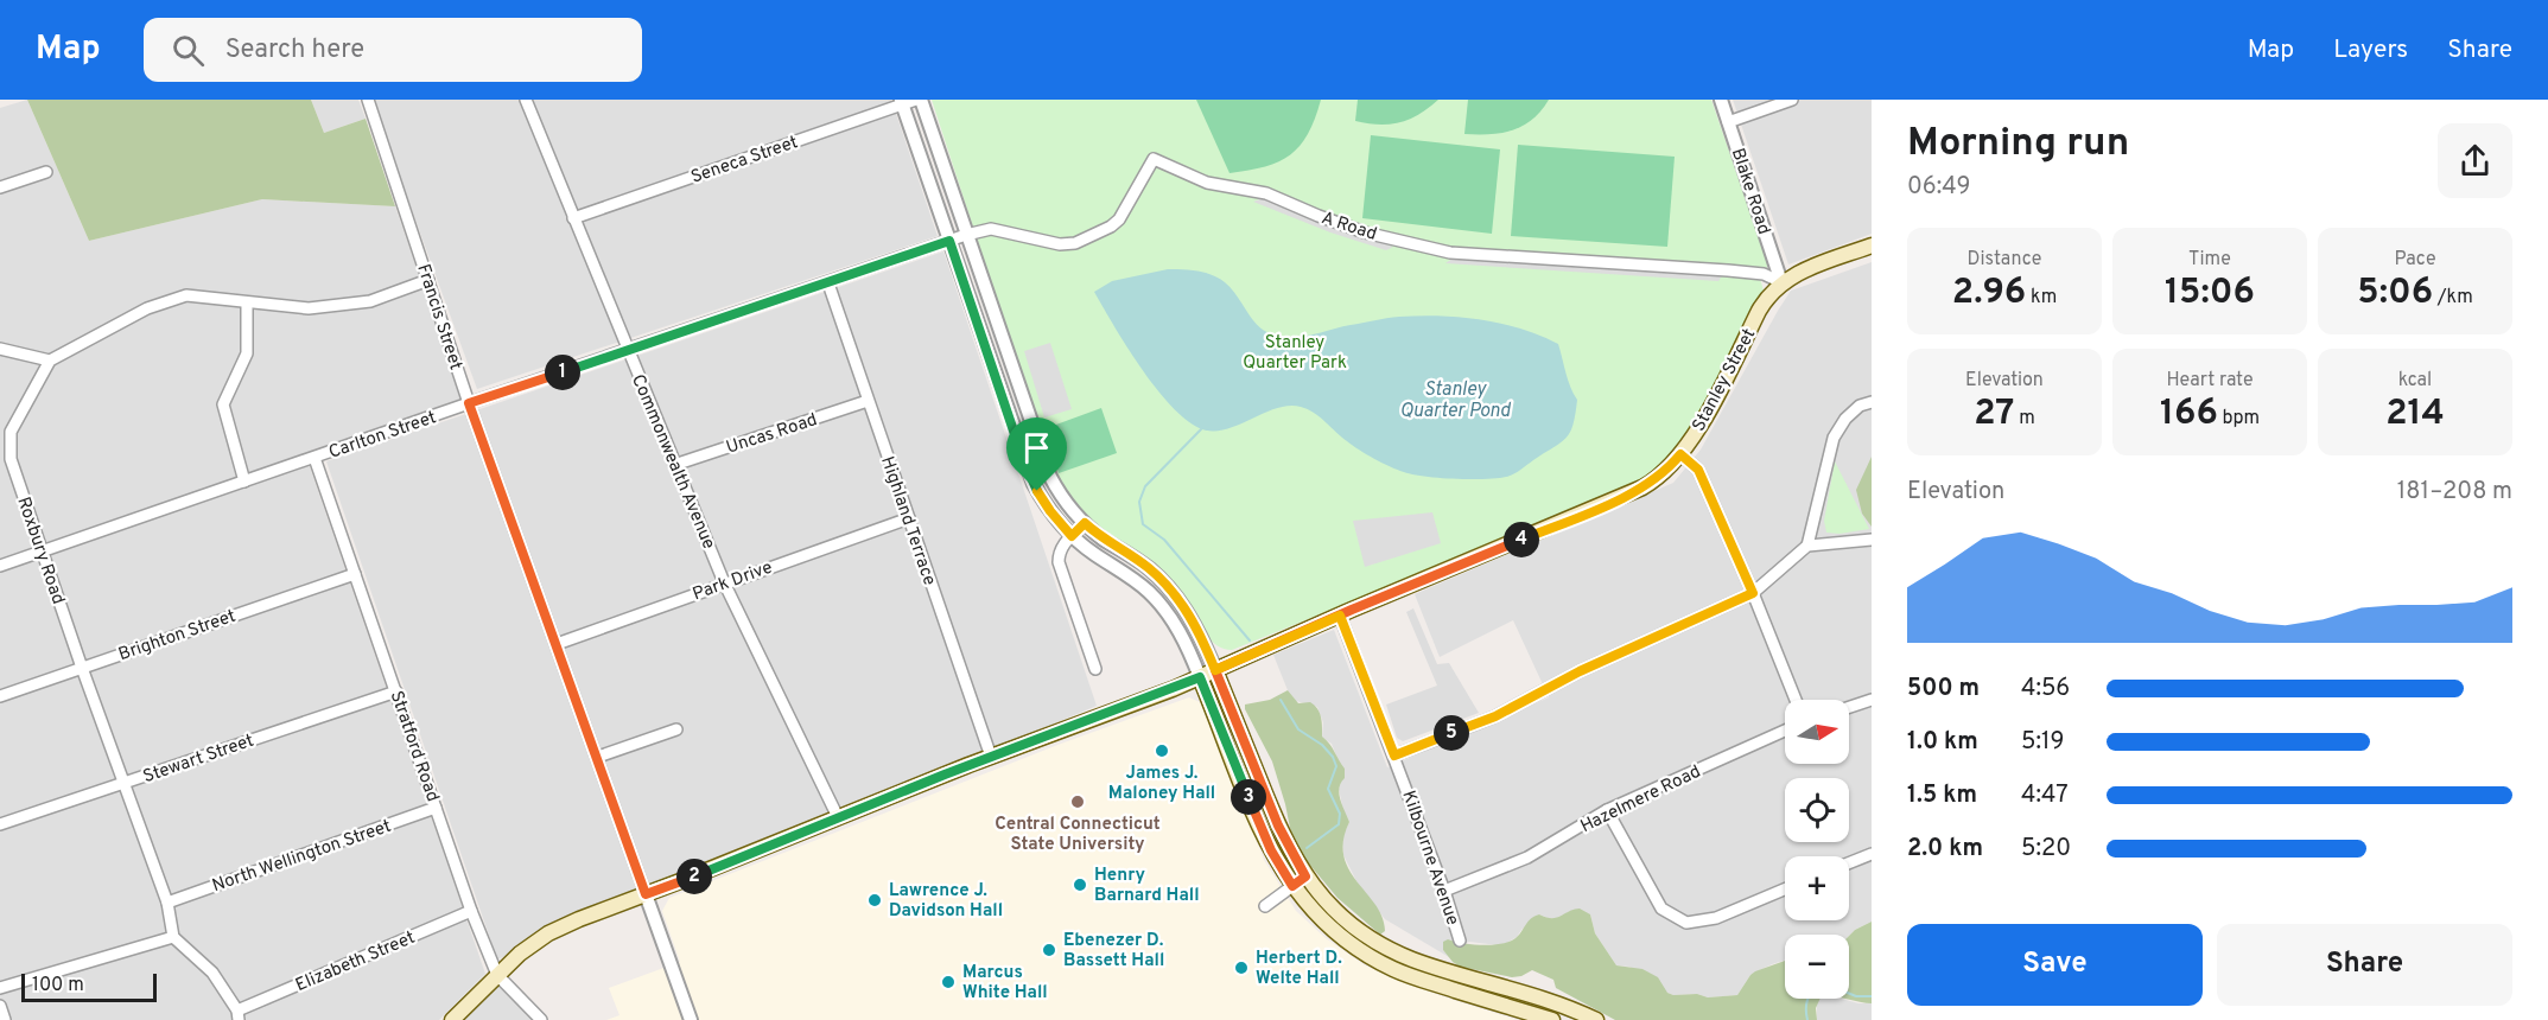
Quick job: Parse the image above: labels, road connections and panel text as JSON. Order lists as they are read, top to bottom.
{
  "streets": {
    "main road": ["Stanley Street"],
    "street": [
      "Seneca Street",
      "Blake Road",
      "A Road",
      "Francis Street",
      "Uncas Road",
      "Carlton Street",
      "Commonwealth Avenue",
      "Highland Terrace",
      "Roxbury Road",
      "Park Drive",
      "Brighton Street",
      "Stratford Road",
      "Stewart Street",
      "Hazelmere Road",
      "North Wellington Street",
      "Kilbourne Avenue",
      "Elizabeth Street"
    ]
  },
  "crossings": [
    ["Seneca Street", "Commonwealth Avenue"],
    ["Blake Road", "A Road"],
    ["Blake Road", "Stanley Street"],
    ["A Road", "Stanley Street"],
    ["A Road", "Carlton Street"],
    ["Francis Street", "Stanley Street"],
    ["Francis Street", "Carlton Street"],
    ["Francis Street", "Park Drive"],
    ["Stanley Street", "Commonwealth Avenue"],
    ["Stanley Street", "Highland Terrace"],
    ["Stanley Street", "Stratford Road"],
    ["Stanley Street", "Kilbourne Avenue"],
    ["Uncas Road", "Commonwealth Avenue"],
    ["Uncas Road", "Highland Terrace"],
    ["Carlton Street", "Commonwealth Avenue"],
    ["Carlton Street", "Highland Terrace"],
    ["Carlton Street", "Roxbury Road"],
    ["Carlton Street", "Stratford Road"],
    ["Commonwealth Avenue", "Park Drive"],
    ["Highland Terrace", "Park Drive"],
    ["Roxbury Road", "Brighton Street"],
    ["Roxbury Road", "Stewart Street"],
    ["Roxbury Road", "North Wellington Street"],
    ["Brighton Street", "Stratford Road"],
    ["Stratford Road", "Stewart Street"],
    ["Stratford Road", "North Wellington Street"],
    ["Stratford Road", "Elizabeth Street"],
    ["Hazelmere Road", "Kilbourne Avenue"]
  ],
  "water": ["Stanley Quarter Pond"],
  "parks": ["Stanley Quarter Park"],
  "places": [
    "James J. Maloney Hall",
    "Central Connecticut State University",
    "Henry Barnard Hall",
    "Lawrence J. Davidson Hall",
    "Ebenezer D. Bassett Hall",
    "Herbert D. Welte Hall",
    "Marcus White Hall"
  ],
  "scale_bar": "100 m",
  "north": "right",
  "page": {
    "header": "Map",
    "search": "Search here",
    "nav": ["Map", "Layers", "Share"],
    "heading": ["Morning run", "06:49"],
    "stats": [
      ["Distance", "2.96 km"],
      ["Time", "15:06"],
      ["Pace", "5:06 /km"],
      ["Elevation", "27 m"],
      ["Heart rate", "166 bpm"],
      ["kcal", "214"]
    ],
    "pins": [
      "1",
      "4",
      "5",
      "3",
      "2"
    ],
    "chart": ["Elevation", "181–208 m"],
    "list": [
      {
        "name": "500 m",
        "note": "4:56"
      },
      {
        "name": "1.0 km",
        "note": "5:19"
      },
      {
        "name": "1.5 km",
        "note": "4:47"
      },
      {
        "name": "2.0 km",
        "note": "5:20"
      }
    ],
    "map_buttons": ["+", "−"],
    "buttons": ["Save", "Share"],
    "scale": "100 m"
  }
}
